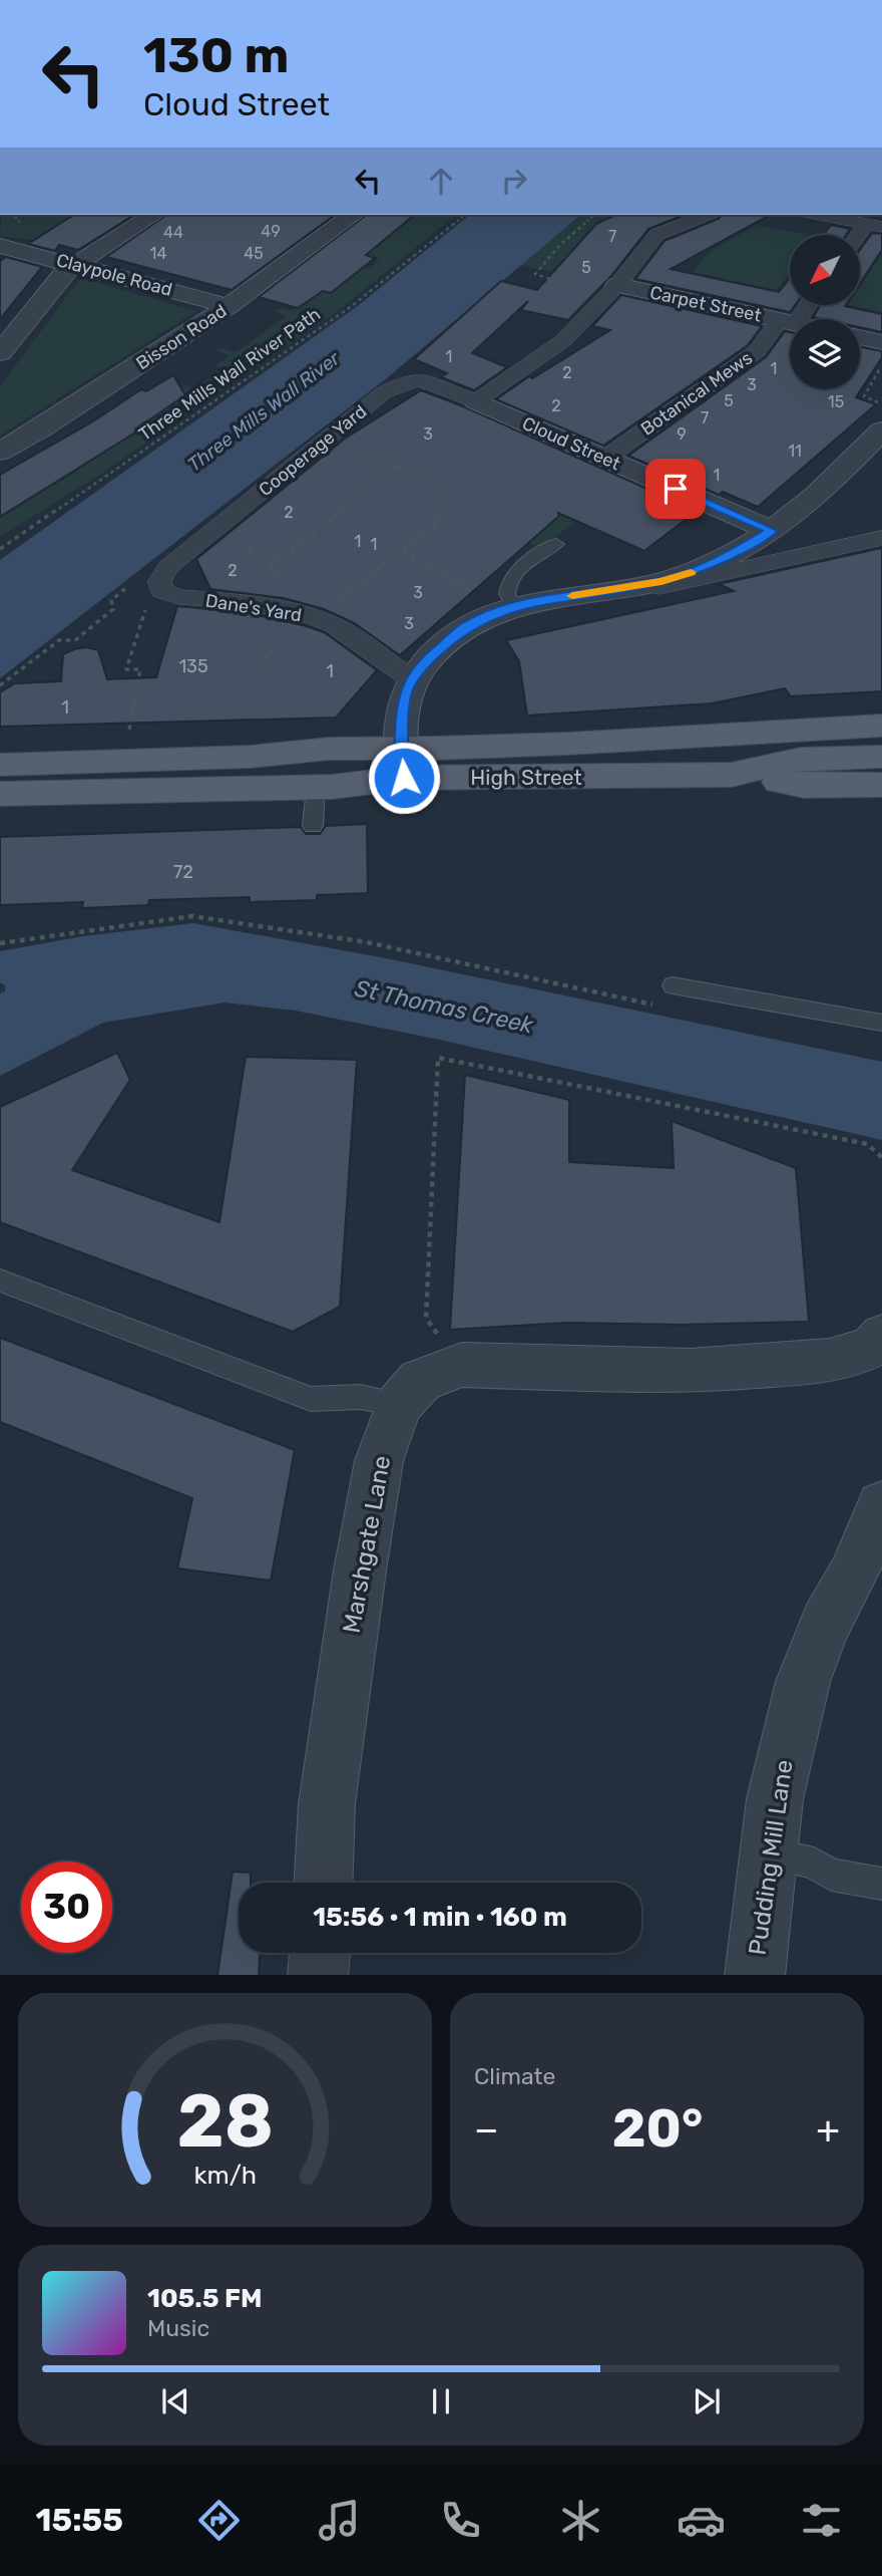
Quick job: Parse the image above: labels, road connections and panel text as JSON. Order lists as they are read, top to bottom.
{
  "streets": {
    "main road": ["High Street"],
    "street": [
      "Claypole Road",
      "Carpet Street",
      "Bisson Road",
      "Botanical Mews",
      "Cloud Street",
      "Cooperage Yard",
      "Dane's Yard",
      "Marshgate Lane",
      "Pudding Mill Lane"
    ],
    "path": ["Three Mills Wall River Path"]
  },
  "crossings": [
    ["Claypole Road", "Bisson Road"],
    ["Carpet Street", "Botanical Mews"],
    ["Botanical Mews", "Cloud Street"],
    ["Cloud Street", "Cooperage Yard"]
  ],
  "water": ["Three Mills Wall River", "St Thomas Creek"],
  "house_numbers": [
    "49",
    "44",
    "7",
    "14",
    "45",
    "5",
    "1",
    "1",
    "2",
    "3",
    "5",
    "15",
    "2",
    "7",
    "3",
    "9",
    "11",
    "1",
    "2",
    "1",
    "1",
    "2",
    "3",
    "3",
    "135",
    "1",
    "1",
    "72"
  ],
  "north": "bottom left",
  "page": {
    "turn": ["130 m", "Cloud Street"],
    "limit": "30",
    "trip": "15:56 · 1 min · 160 m",
    "tile": "Climate",
    "heat": ["−", "20°", "+"],
    "song": ["105.5 FM", "Music"],
    "tabs": "15:55",
    "gauge": ["28", "km/h"]
  }
}
